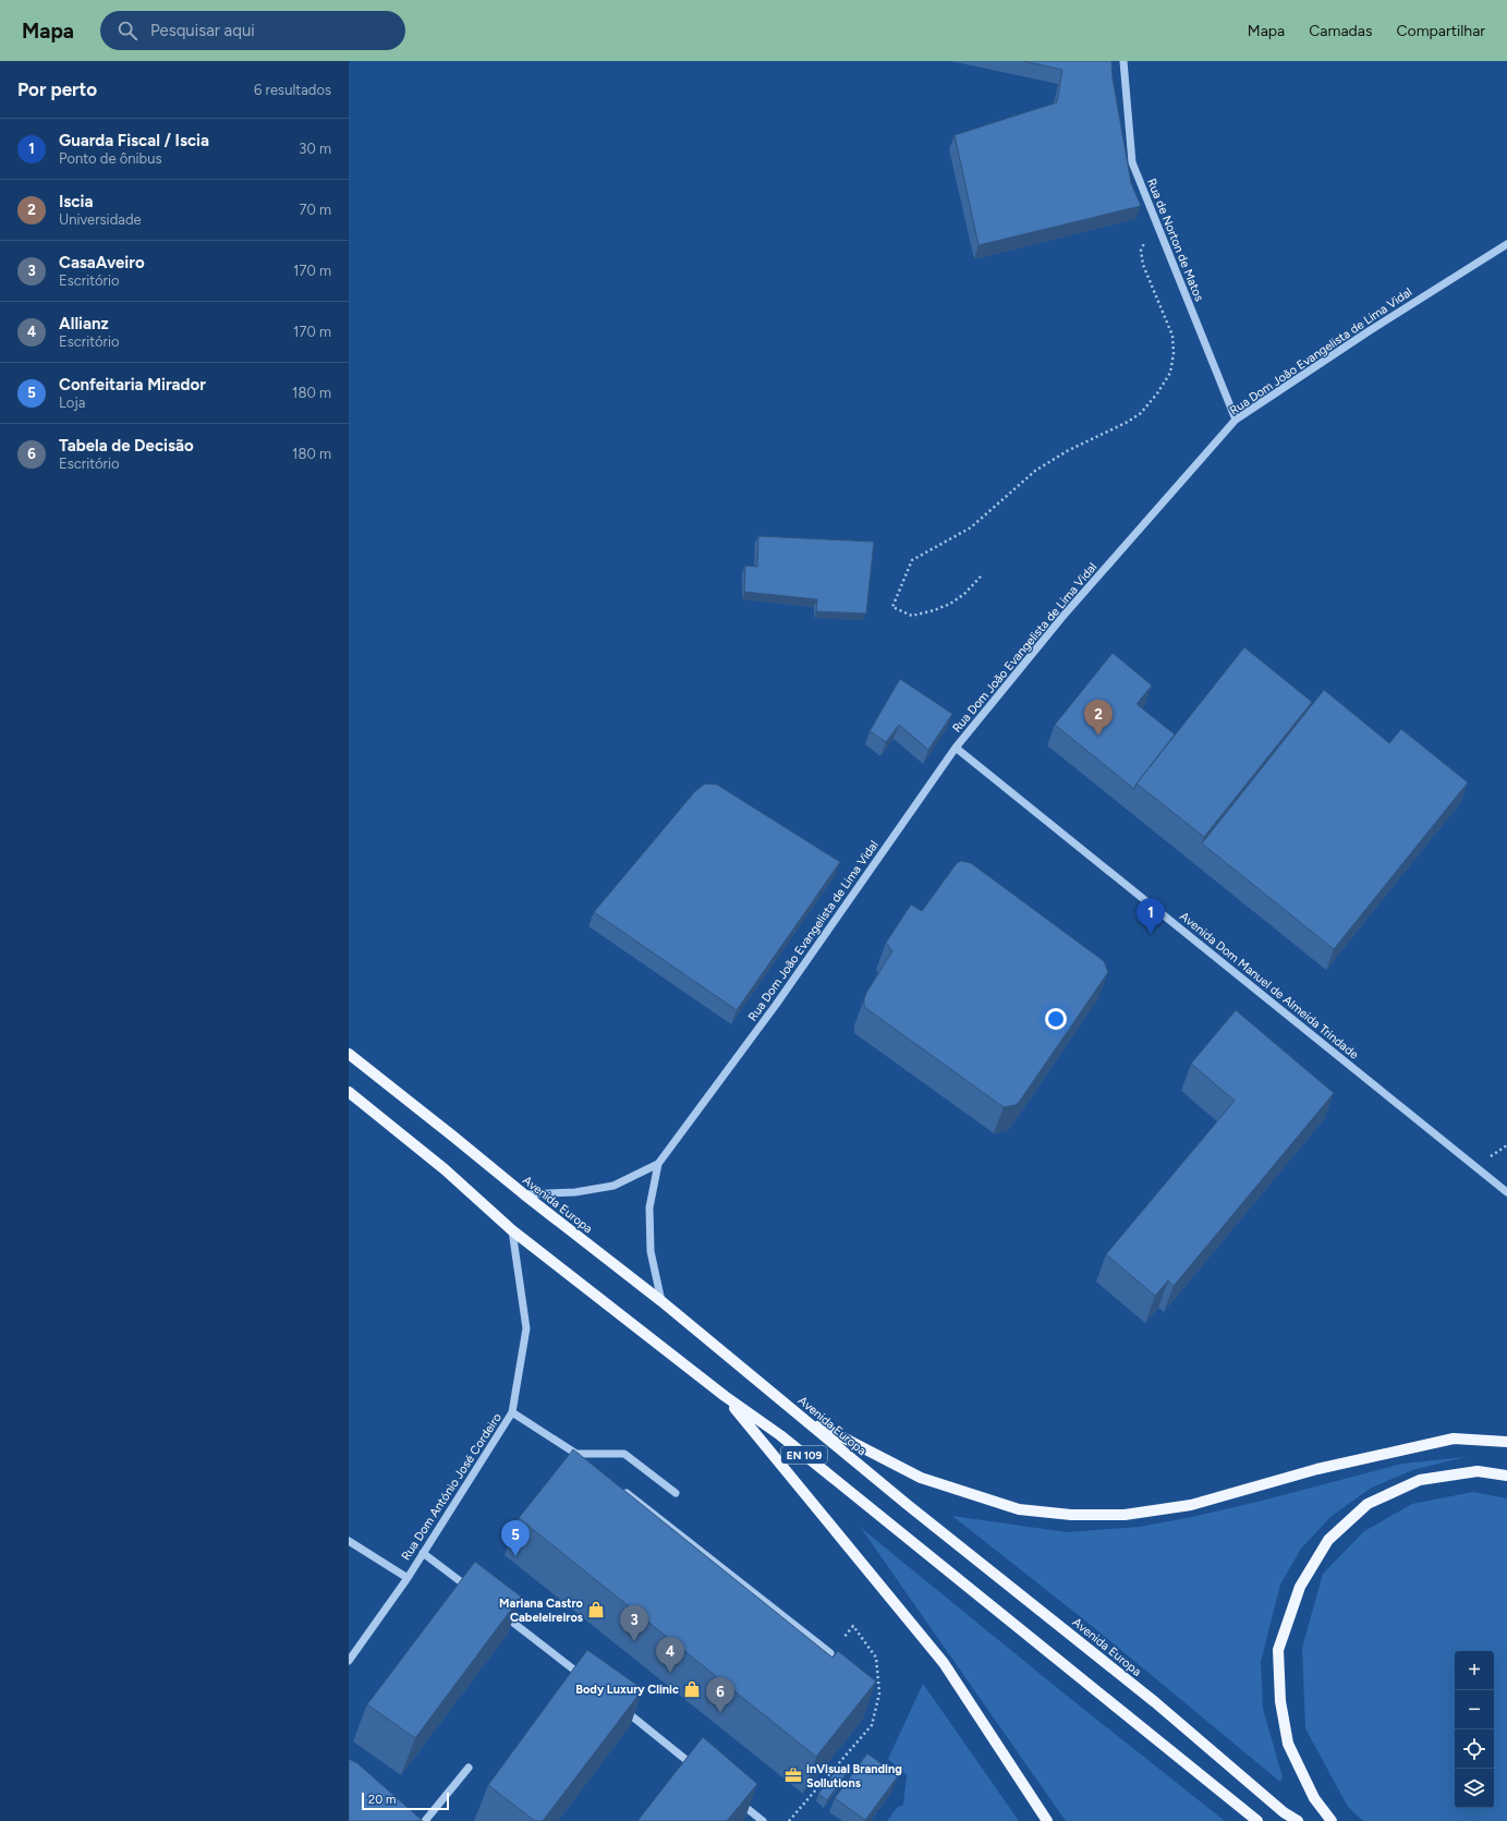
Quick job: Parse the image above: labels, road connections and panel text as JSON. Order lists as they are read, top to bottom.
{
  "streets": {
    "main road": ["Avenida Europa", "EN 109"],
    "street": [
      "Rua de Norton de Matos",
      "Rua Dom João Evangelista de Lima Vidal",
      "Avenida Dom Manuel de Almeida Trindade",
      "Rua Dom António José Cordeiro"
    ]
  },
  "crossings": [
    ["Rua de Norton de Matos", "Rua Dom João Evangelista de Lima Vidal"],
    ["Rua Dom João Evangelista de Lima Vidal", "Avenida Dom Manuel de Almeida Trindade"],
    ["EN 109", "Rua Dom António José Cordeiro"]
  ],
  "places": {
    "shop": ["Mariana Castro Cabeleireiros", "Body Luxury Clinic"],
    "office": ["inVisual Branding Sollutions"]
  },
  "scale_bar": "20 m",
  "page": {
    "header": "Mapa",
    "search": "Pesquisar aqui",
    "nav": ["Mapa", "Camadas", "Compartilhar"],
    "heading": ["Por perto", "6 resultados"],
    "list": [
      {
        "mark": "1",
        "name": "Guarda Fiscal / Iscia",
        "note": "Ponto de ônibus",
        "value": "30 m"
      },
      {
        "mark": "2",
        "name": "Iscia",
        "note": "Universidade",
        "value": "70 m"
      },
      {
        "mark": "3",
        "name": "CasaAveiro",
        "note": "Escritório",
        "value": "170 m"
      },
      {
        "mark": "4",
        "name": "Allianz",
        "note": "Escritório",
        "value": "170 m"
      },
      {
        "mark": "5",
        "name": "Confeitaria Mirador",
        "note": "Loja",
        "value": "180 m"
      },
      {
        "mark": "6",
        "name": "Tabela de Decisão",
        "note": "Escritório",
        "value": "180 m"
      }
    ],
    "pins": [
      "2",
      "1",
      "5",
      "3",
      "4",
      "6"
    ],
    "map_buttons": ["+", "−"],
    "scale": "20 m"
  }
}
